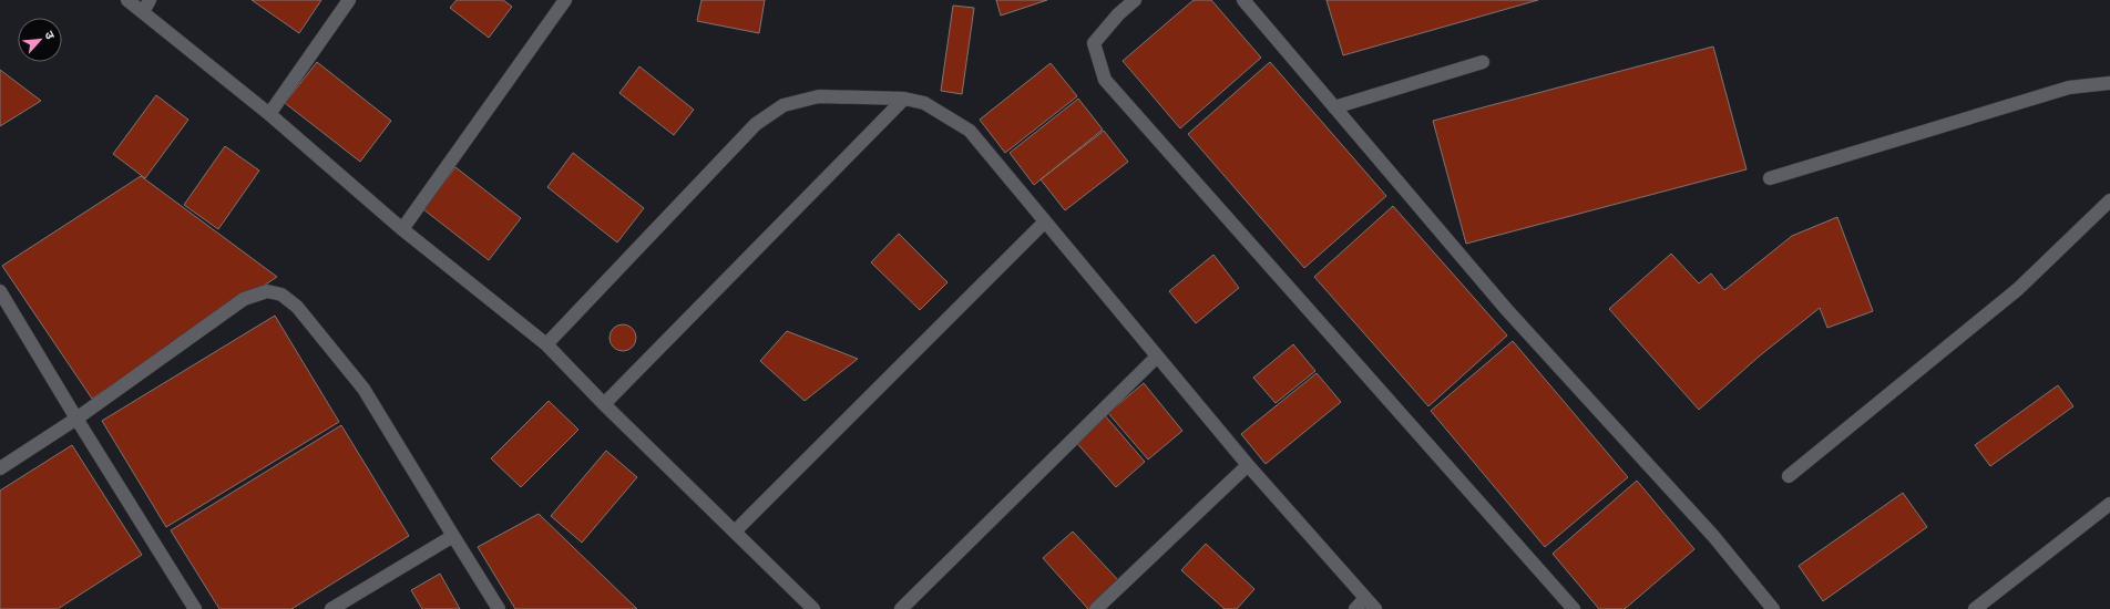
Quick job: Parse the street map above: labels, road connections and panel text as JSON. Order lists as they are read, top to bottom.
{
  "north": "top right"
}
